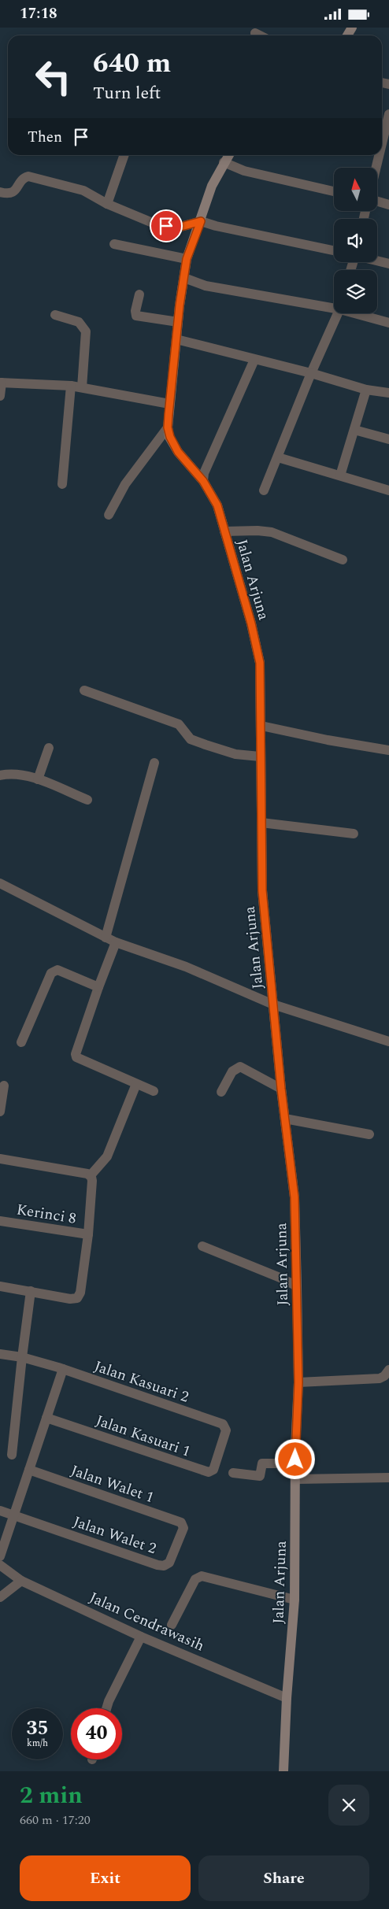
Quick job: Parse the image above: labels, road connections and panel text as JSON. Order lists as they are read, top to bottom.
{
  "streets": {
    "street": [
      "Jalan Arjuna",
      "Kerinci 8",
      "Jalan Kasuari 2",
      "Jalan Kasuari 1",
      "Jalan Walet 1",
      "Jalan Walet 2",
      "Jalan Cendrawasih"
    ]
  },
  "crossings": [
    ["Jalan Arjuna", "Jalan Cendrawasih"],
    ["Jalan Kasuari 2", "Jalan Kasuari 1"],
    ["Jalan Walet 1", "Jalan Walet 2"]
  ],
  "north": "top",
  "page": {
    "status": "17:18",
    "turn": ["640 m", "Turn left"],
    "then": "Then",
    "speed": "35 km/h",
    "limit": "40",
    "heading": ["2 min", "660 m · 17:20"],
    "buttons": ["Exit", "Share"]
  }
}
